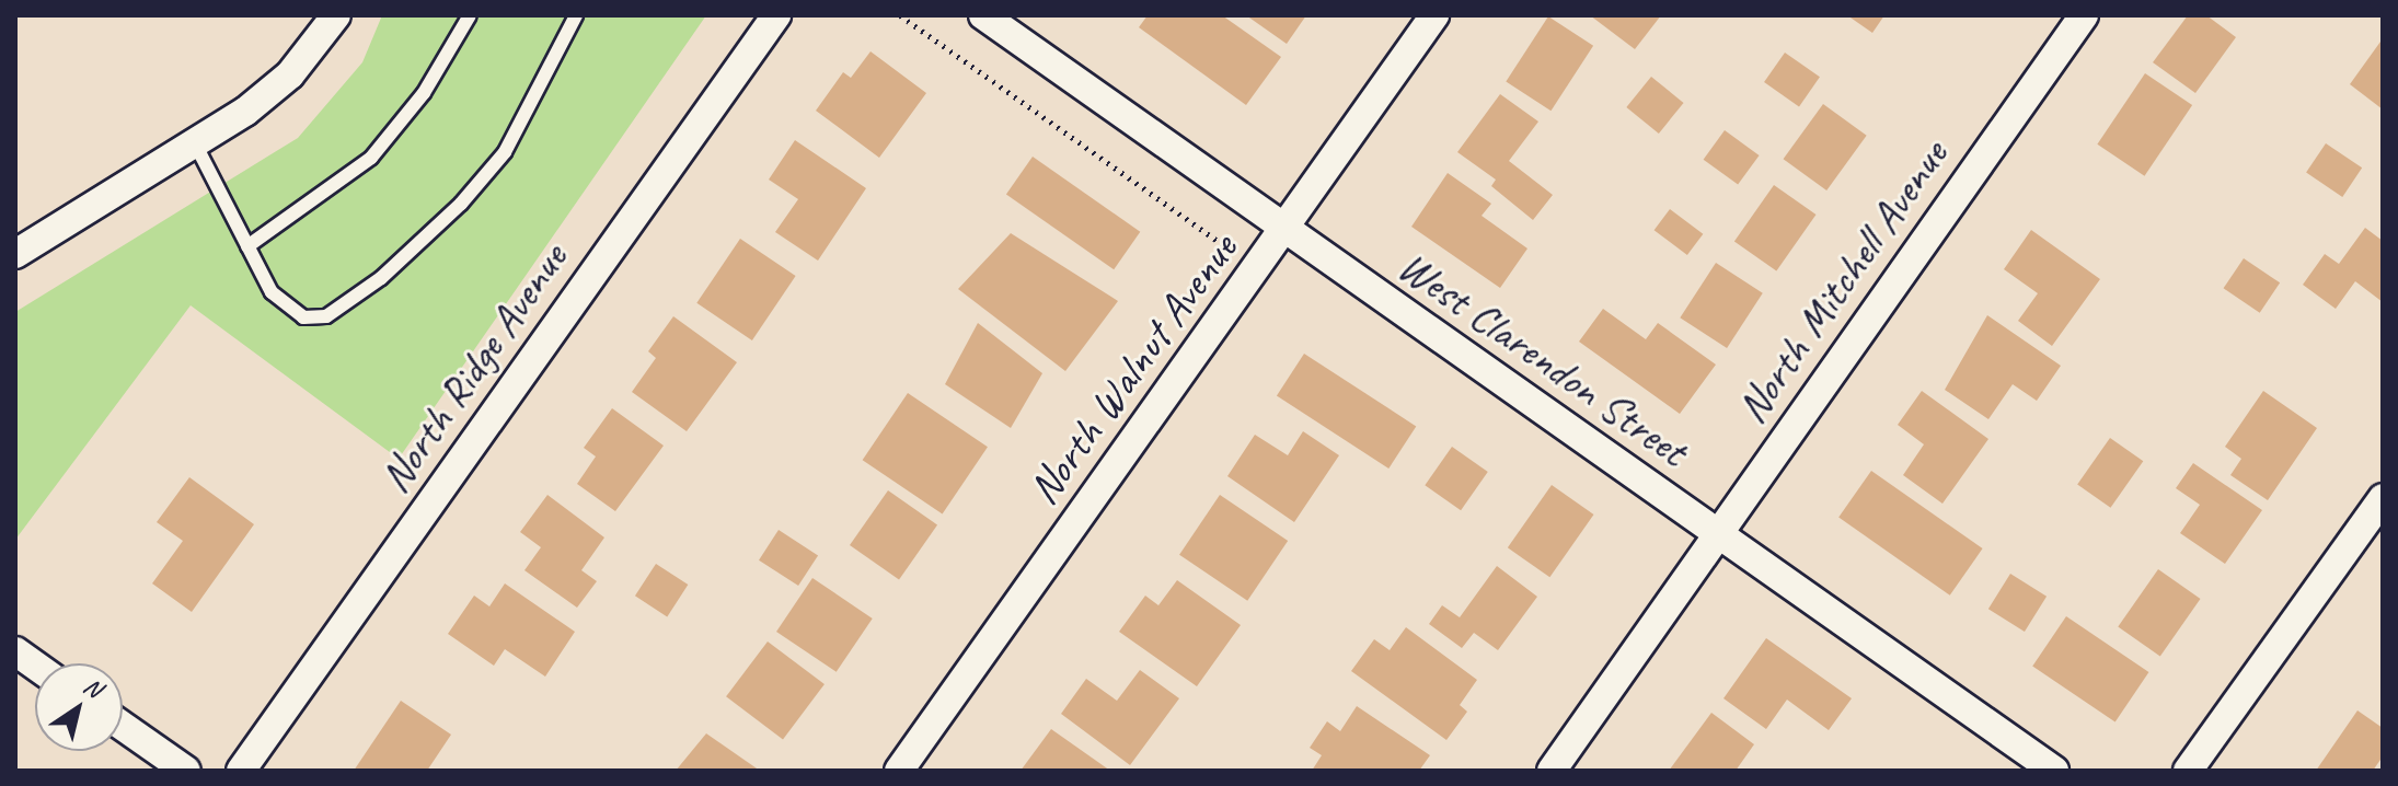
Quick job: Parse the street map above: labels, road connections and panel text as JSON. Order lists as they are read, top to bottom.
{
  "streets": {
    "street": [
      "North Mitchell Avenue",
      "West Clarendon Street",
      "North Ridge Avenue",
      "North Walnut Avenue"
    ]
  },
  "crossings": [
    ["North Mitchell Avenue", "West Clarendon Street"],
    ["West Clarendon Street", "North Walnut Avenue"]
  ],
  "north": "top right"
}
